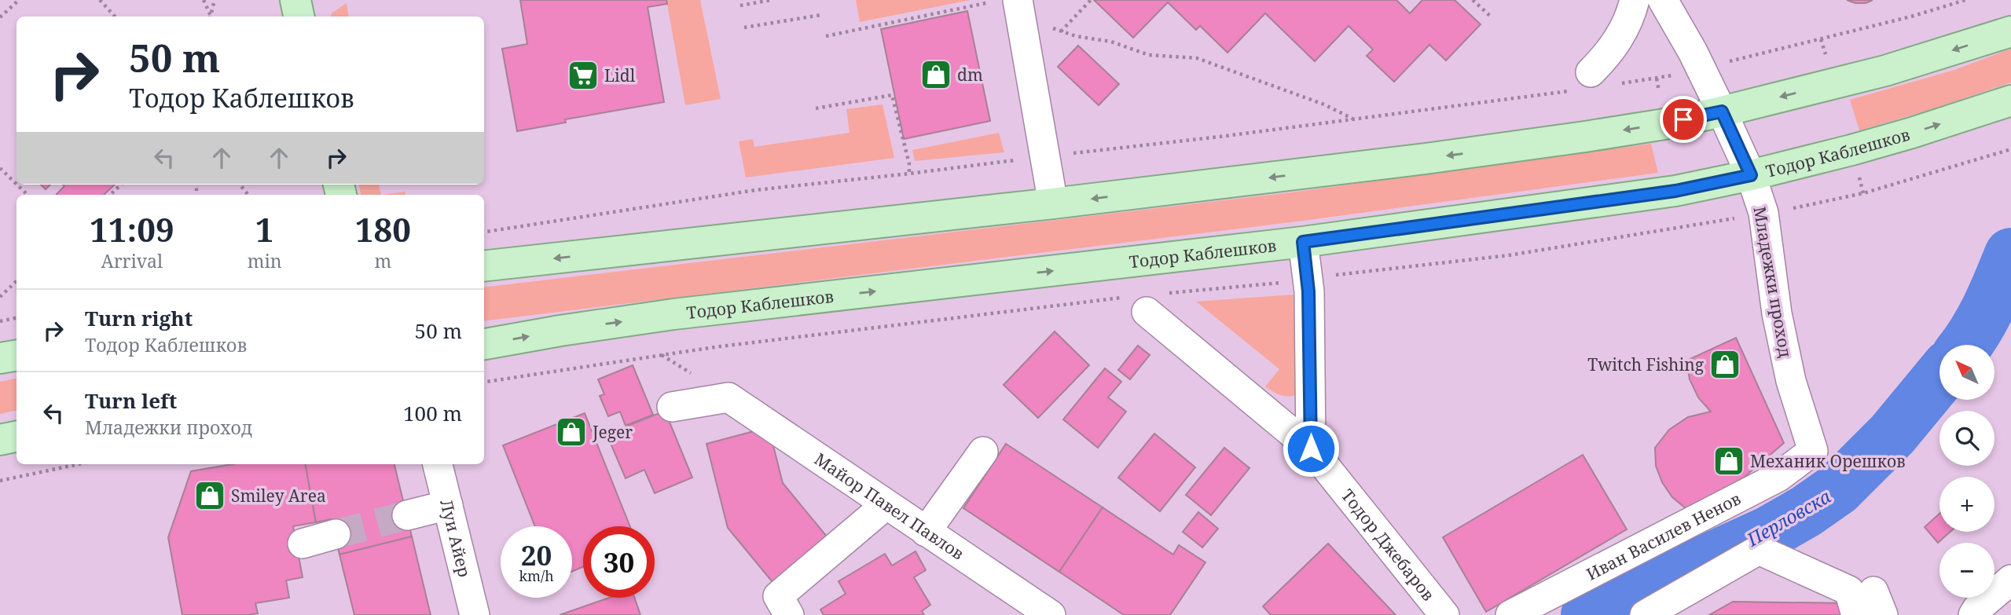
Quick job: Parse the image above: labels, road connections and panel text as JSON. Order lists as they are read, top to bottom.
{
  "streets": {
    "main road": ["Тодор Каблешков"],
    "street": [
      "Младежки проход",
      "Майор Павел Павлов",
      "Иван Василев Ненов",
      "Луи Айер",
      "Тодор Джебаров"
    ]
  },
  "crossings": [
    ["Тодор Каблешков", "Младежки проход"],
    ["Младежки проход", "Иван Василев Ненов"]
  ],
  "water": ["Перловска"],
  "places": {
    "shop": [
      "dm",
      "Twitch Fishing",
      "Jeger",
      "Механик Орешков",
      "Smiley Area"
    ],
    "supermarket": ["Lidl"]
  },
  "north": "top left",
  "page": {
    "turn": ["50 m", "Тодор Каблешков"],
    "eta": [
      "11:09",
      "Arrival",
      "1",
      "min",
      "180",
      "m"
    ],
    "list": [
      {
        "name": "Turn right",
        "note": "Тодор Каблешков",
        "value": "50 m"
      },
      {
        "name": "Turn left",
        "note": "Младежки проход",
        "value": "100 m"
      }
    ],
    "map_buttons": ["+", "−"],
    "speed": "20 km/h",
    "limit": "30"
  }
}
